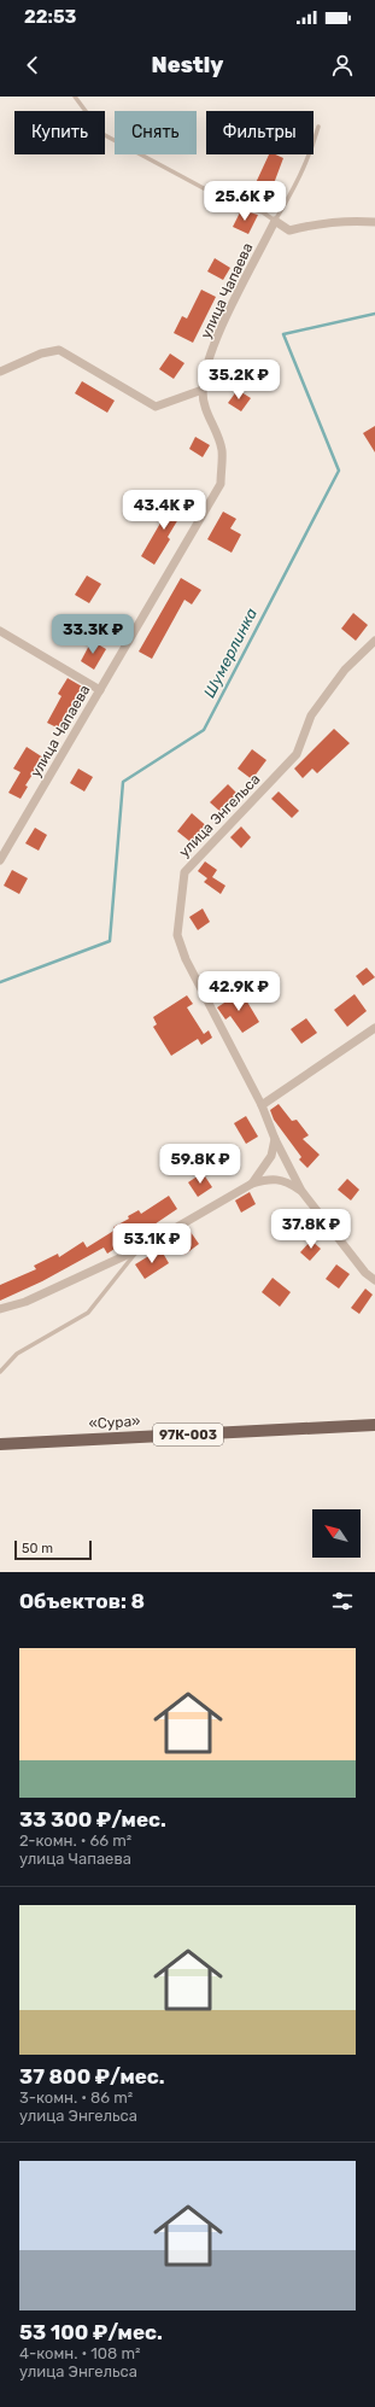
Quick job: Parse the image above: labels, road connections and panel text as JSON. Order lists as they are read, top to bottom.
{
  "streets": {
    "main road": ["«Сура»", "97К-003"],
    "street": ["улица Чапаева", "улица Энгельса"]
  },
  "water": ["Шумерлинка"],
  "scale_bar": "50 m",
  "north": "top left",
  "page": {
    "status": "22:53",
    "header": "Nestly",
    "chip": ["Купить", "Снять", "Фильтры"],
    "price": [
      "25.6K ₽",
      "35.2K ₽",
      "43.4K ₽",
      "33.3K ₽",
      "42.9K ₽",
      "59.8K ₽",
      "37.8K ₽",
      "53.1K ₽"
    ],
    "scale": "50 m",
    "heading": "Объектов: 8",
    "list": [
      {
        "name": "33 300 ₽/мес.",
        "note": "2-комн. · 66 m² · улица Чапаева"
      },
      {
        "name": "37 800 ₽/мес.",
        "note": "3-комн. · 86 m² · улица Энгельса"
      },
      {
        "name": "53 100 ₽/мес.",
        "note": "4-комн. · 108 m² · улица Энгельса"
      }
    ]
  }
}
